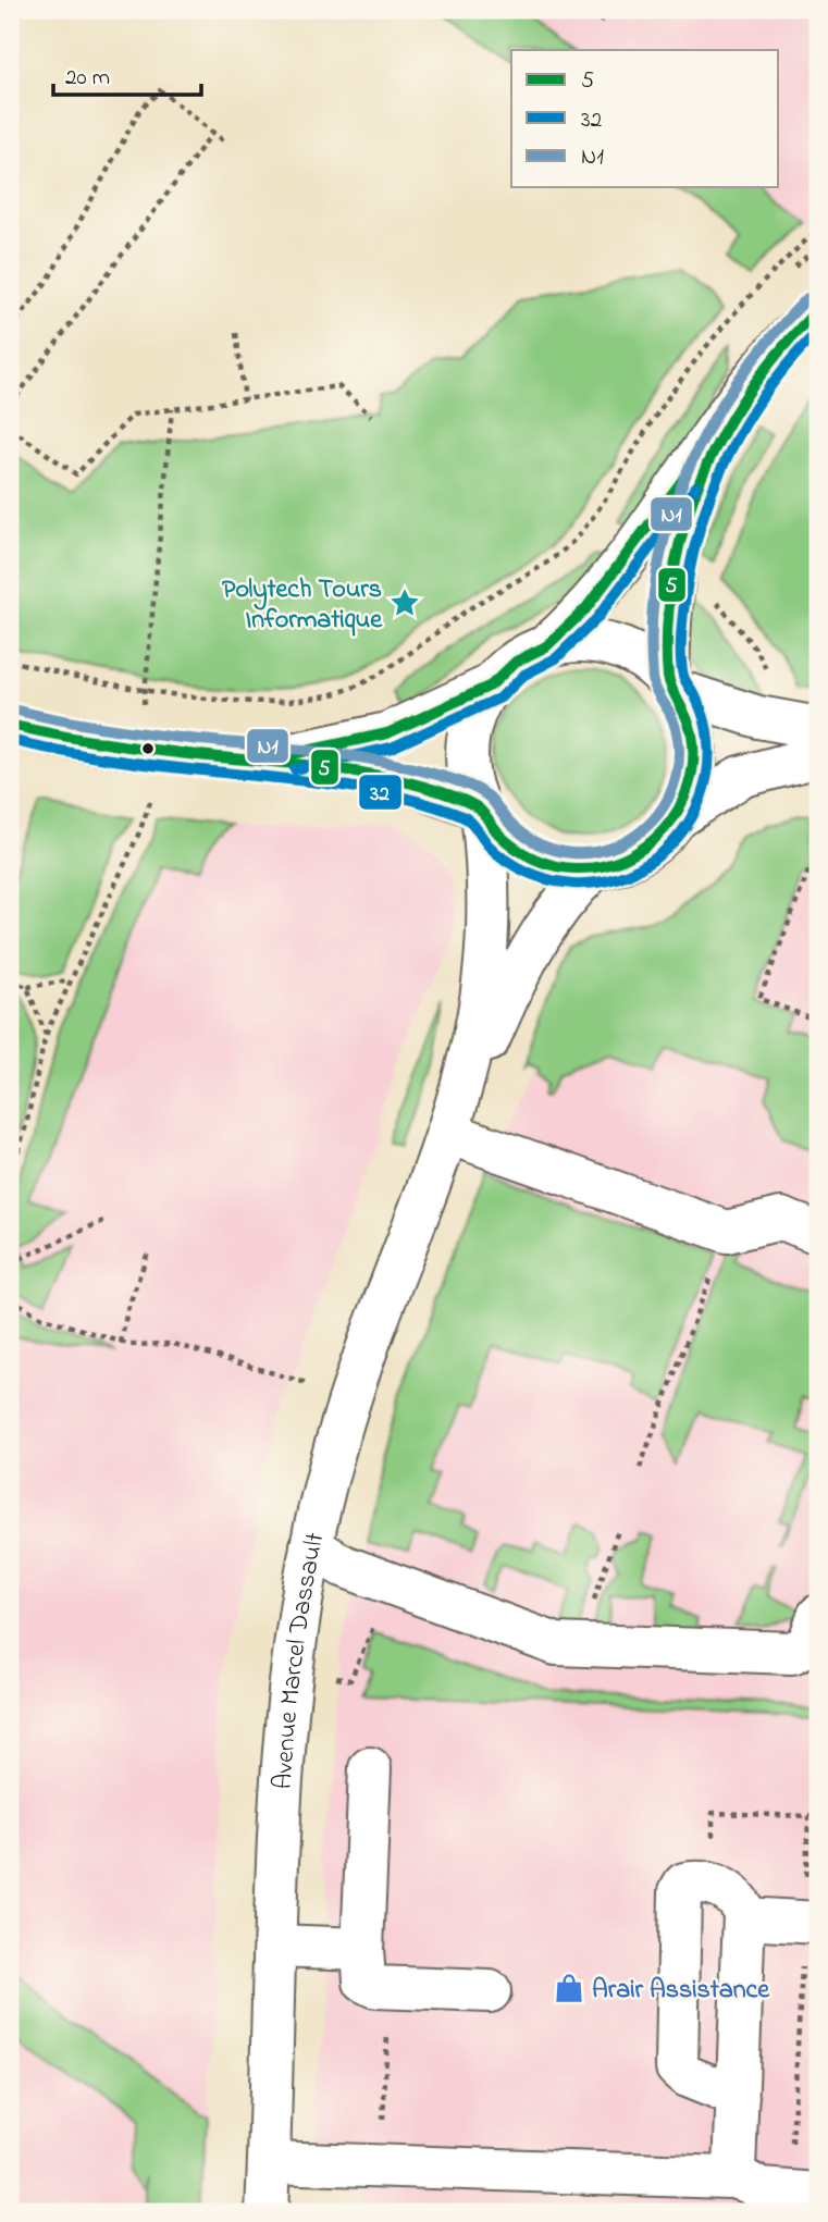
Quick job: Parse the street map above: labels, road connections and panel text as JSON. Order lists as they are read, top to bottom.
{
  "streets": {
    "street": ["Avenue Marcel Dassault"]
  },
  "places": {
    "place": ["Polytech Tours Informatique"],
    "shop": ["Arair Assistance"]
  },
  "lines": ["transit line N1", "transit line 5", "transit line 32"],
  "legend": ["5", "32", "N1"],
  "scale_bar": "20 m"
}
